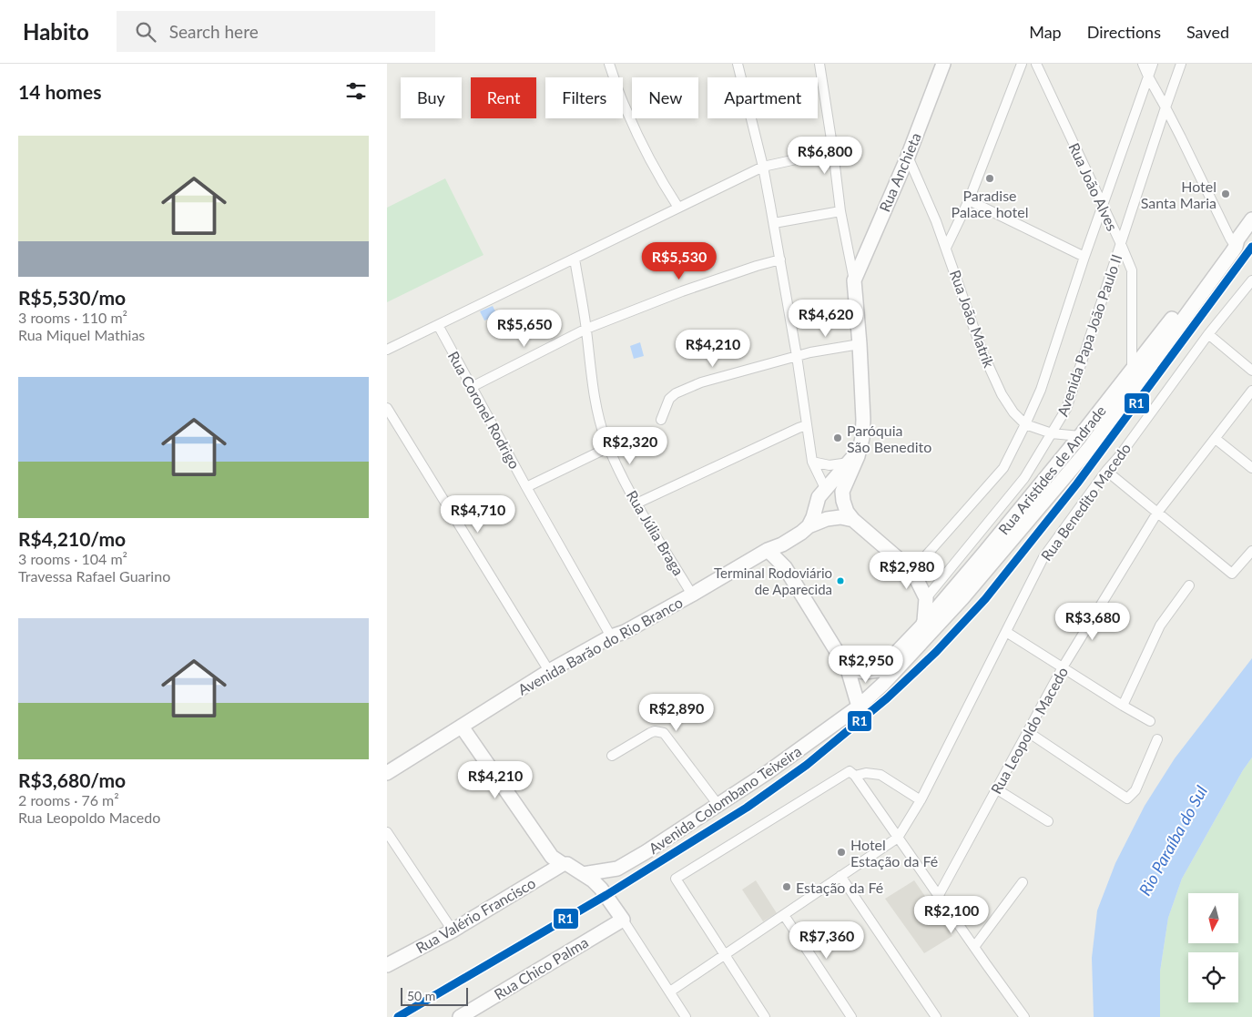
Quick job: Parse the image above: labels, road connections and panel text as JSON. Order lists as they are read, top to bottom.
{
  "streets": {
    "main road": [
      "Rua Anchieta",
      "Rua Aristides de Andrade",
      "Avenida Barão do Rio Branco",
      "Avenida Colombano Teixeira",
      "Rua Valério Francisco",
      "Rua Chico Palma"
    ],
    "street": [
      "Rua João Alves",
      "Rua João Matrik",
      "Avenida Papa João Paulo II",
      "Rua Coronel Rodrigo",
      "Rua Benedito Macedo",
      "Rua Júlia Braga",
      "Rua Leopoldo Macedo"
    ]
  },
  "crossings": [
    ["Rua Anchieta", "Rua João Matrik"],
    ["Rua João Alves", "Avenida Papa João Paulo II"],
    ["Rua João Alves", "Rua Aristides de Andrade"],
    ["Rua João Matrik", "Avenida Papa João Paulo II"],
    ["Rua João Matrik", "Rua Aristides de Andrade"],
    ["Avenida Papa João Paulo II", "Rua Aristides de Andrade"],
    ["Avenida Papa João Paulo II", "Avenida Barão do Rio Branco"],
    ["Rua Coronel Rodrigo", "Avenida Barão do Rio Branco"],
    ["Rua Aristides de Andrade", "Avenida Barão do Rio Branco"],
    ["Rua Aristides de Andrade", "Avenida Colombano Teixeira"],
    ["Rua Júlia Braga", "Avenida Barão do Rio Branco"]
  ],
  "water": ["Rio Paraíba do Sul"],
  "places": [
    "Paradise Palace hotel",
    "Hotel Santa Maria",
    "Paróquia São Benedito",
    "Terminal Rodoviário de Aparecida",
    "Hotel Estação da Fé",
    "Estação da Fé"
  ],
  "lines": ["transit line R1"],
  "scale_bar": "50 m",
  "north": "bottom",
  "page": {
    "header": "Habito",
    "search": "Search here",
    "nav": ["Map", "Directions", "Saved"],
    "heading": "14 homes",
    "chip": [
      "Buy",
      "Rent",
      "Filters",
      "New",
      "Apartment"
    ],
    "list": [
      {
        "name": "R$5,530/mo",
        "note": "3 rooms · 110 m² · Rua Miquel Mathias"
      },
      {
        "name": "R$4,210/mo",
        "note": "3 rooms · 104 m² · Travessa Rafael Guarino"
      },
      {
        "name": "R$3,680/mo",
        "note": "2 rooms · 76 m² · Rua Leopoldo Macedo"
      }
    ],
    "price": [
      "R$6,800",
      "R$5,530",
      "R$4,620",
      "R$5,650",
      "R$4,210",
      "R$2,320",
      "R$4,710",
      "R$2,980",
      "R$3,680",
      "R$2,950",
      "R$2,890",
      "R$4,210",
      "R$2,100",
      "R$7,360"
    ],
    "scale": "50 m"
  }
}
